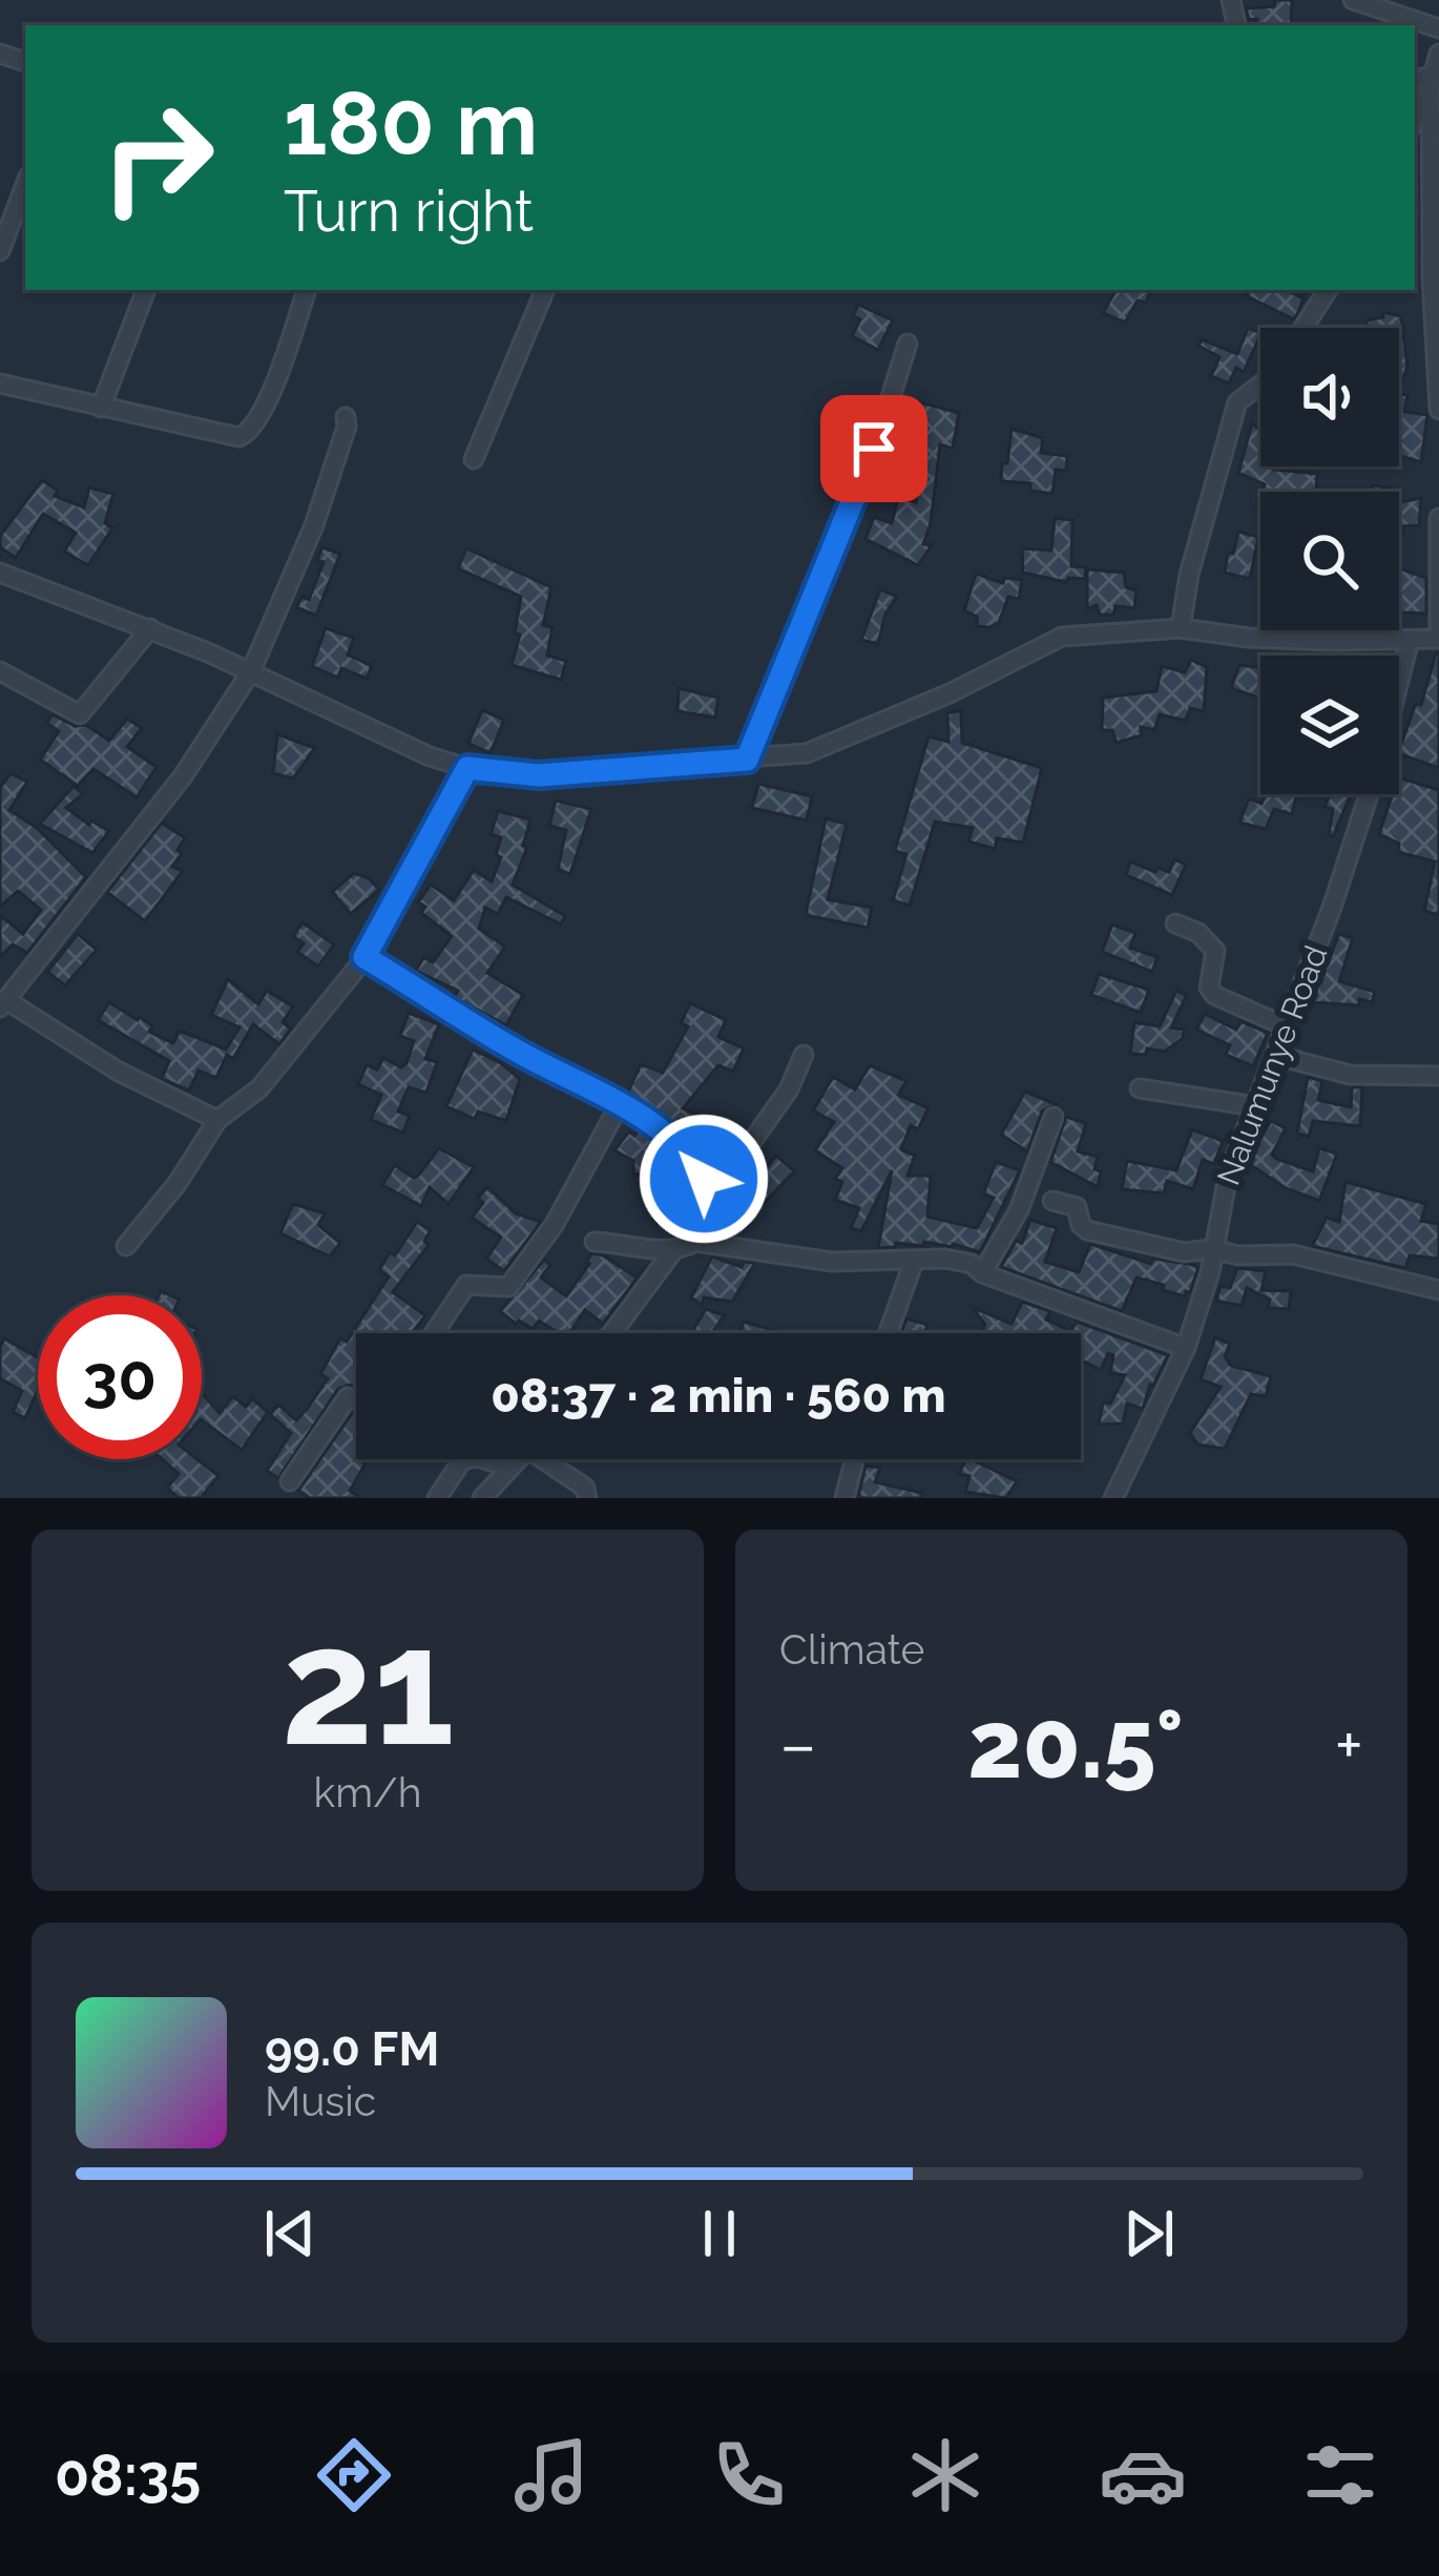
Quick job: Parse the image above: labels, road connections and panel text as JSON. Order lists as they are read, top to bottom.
{
  "streets": {
    "street": ["Nalumunye Road"]
  },
  "page": {
    "turn": ["180 m", "Turn right"],
    "limit": "30",
    "trip": "08:37 · 2 min · 560 m",
    "tile": [
      ["21", "km/h"],
      "Climate"
    ],
    "heat": ["−", "20.5°", "+"],
    "song": ["99.0 FM", "Music"],
    "tabs": "08:35"
  }
}
